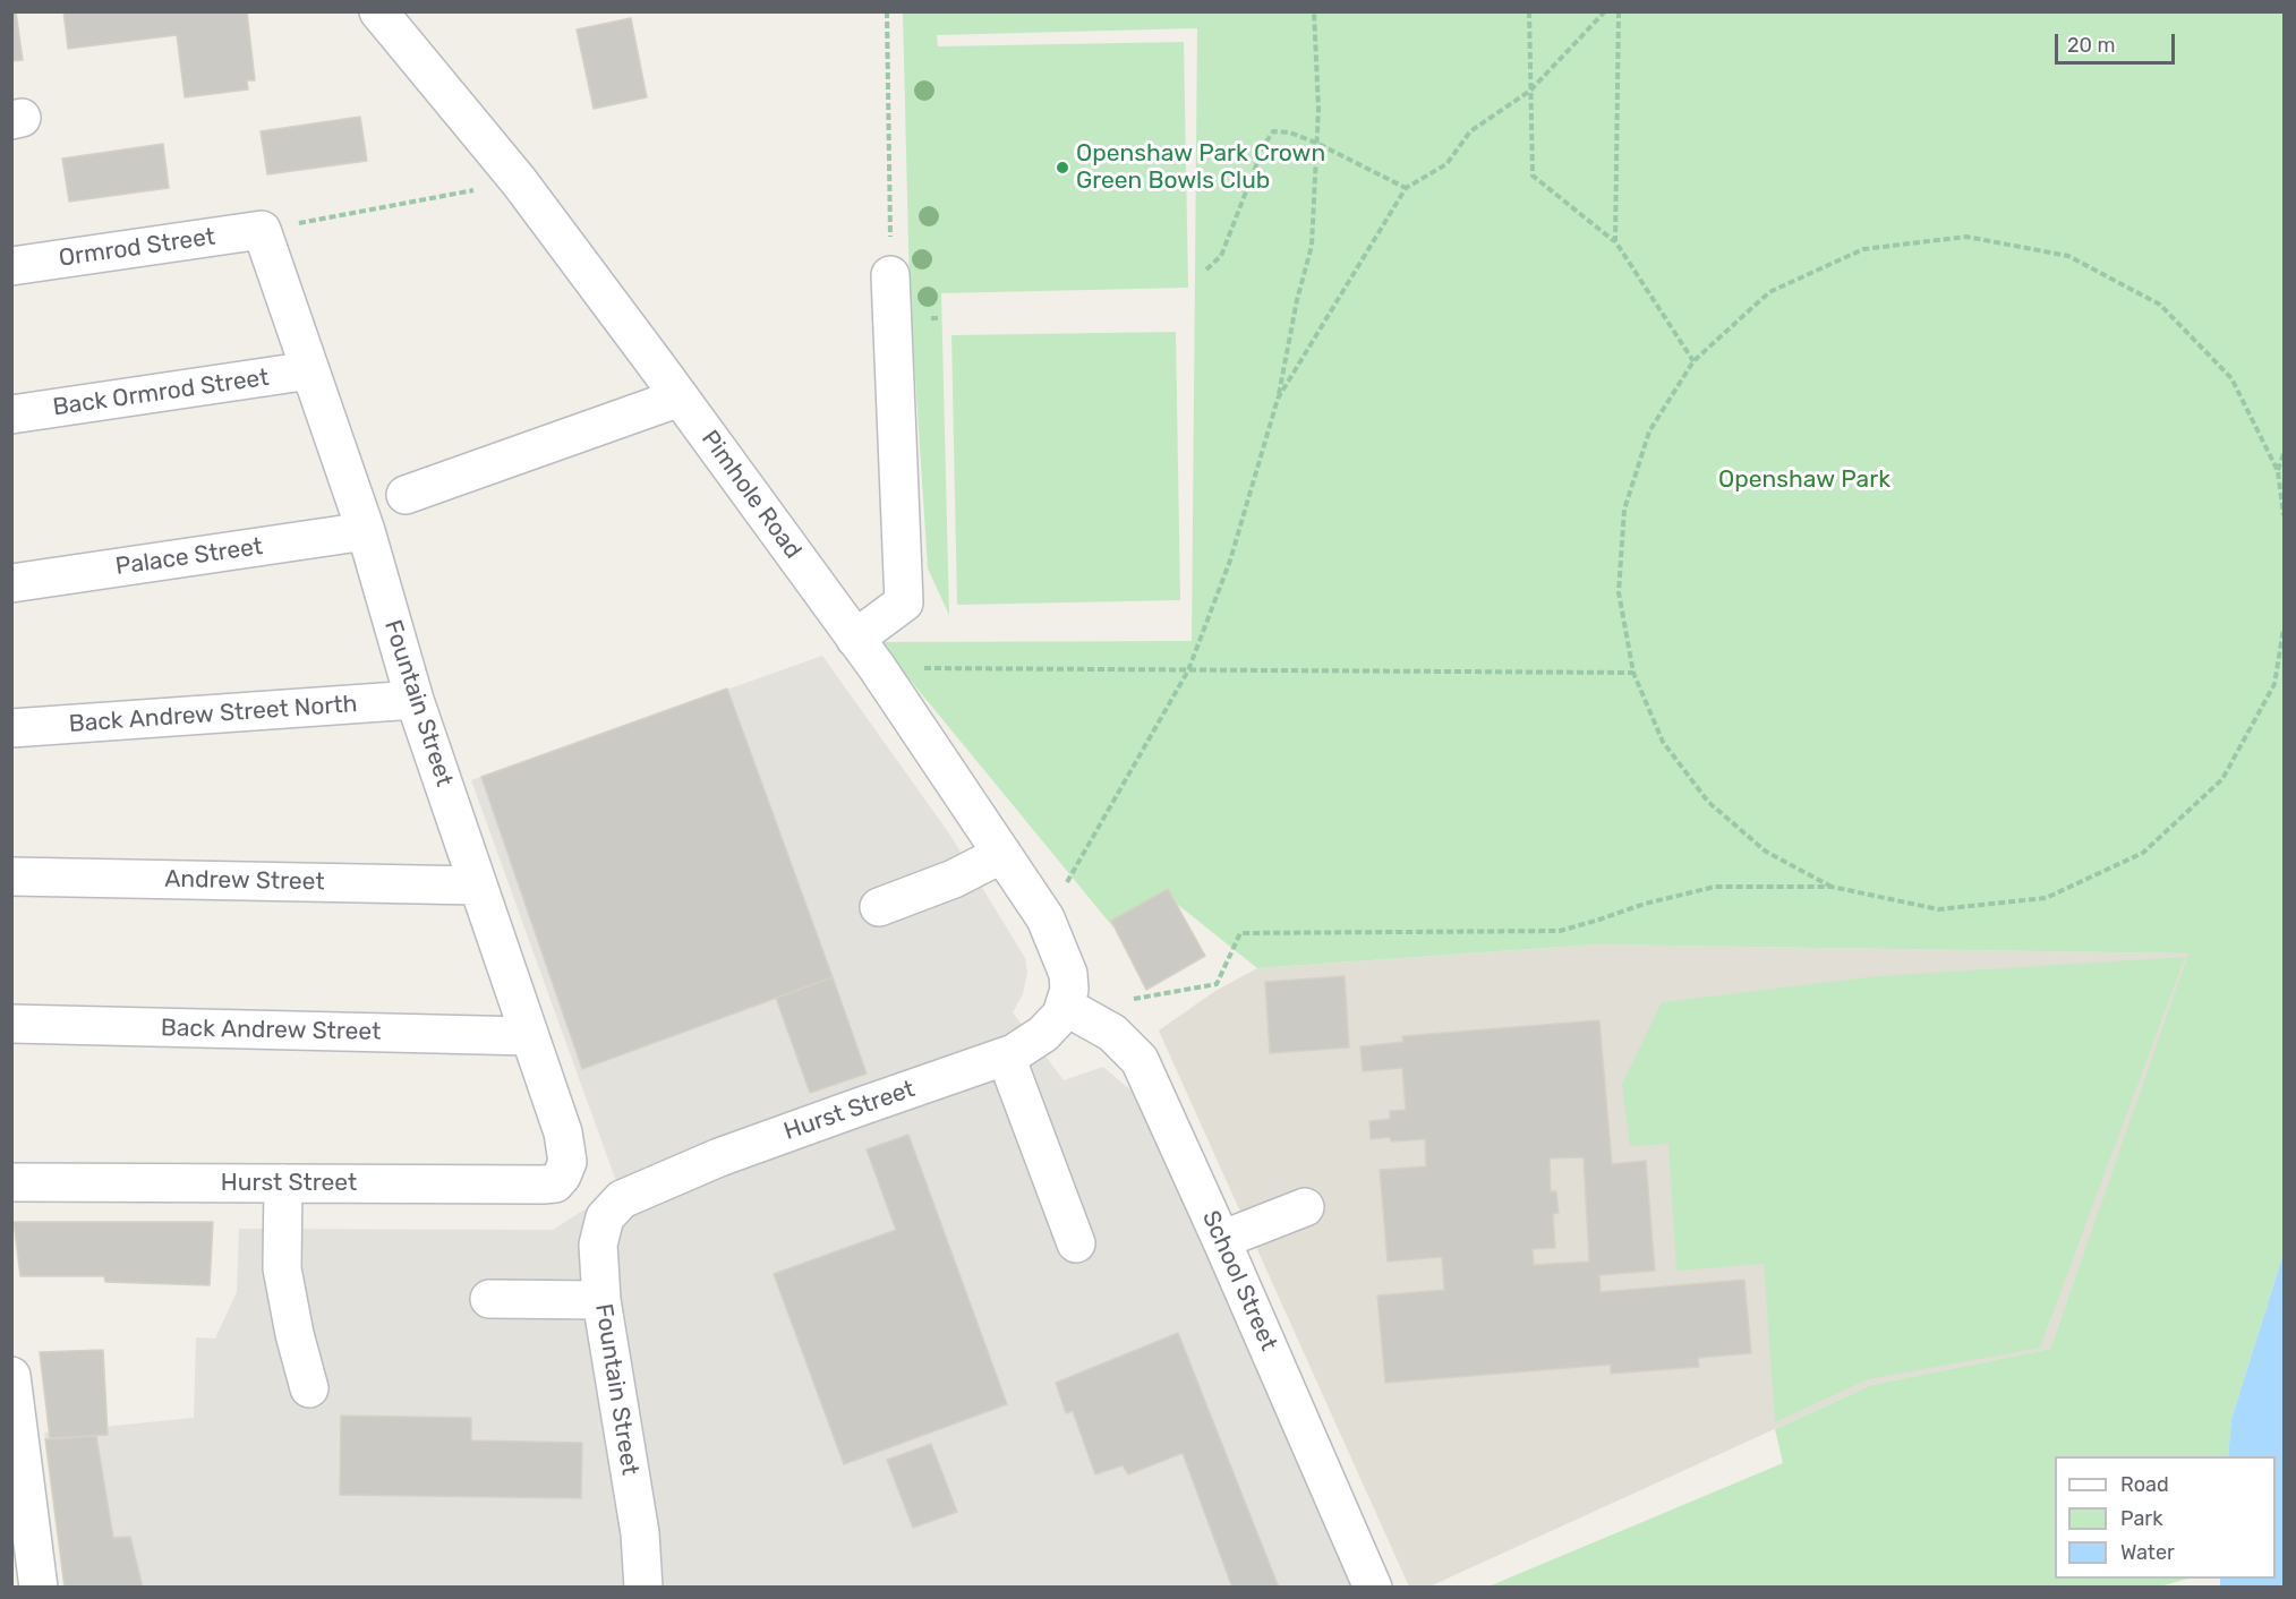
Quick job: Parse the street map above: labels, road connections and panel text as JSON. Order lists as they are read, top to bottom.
{
  "streets": {
    "street": [
      "Ormrod Street",
      "Back Ormrod Street",
      "Pimhole Road",
      "Palace Street",
      "Fountain Street",
      "Back Andrew Street North",
      "Andrew Street",
      "Back Andrew Street",
      "Hurst Street",
      "School Street"
    ]
  },
  "crossings": [
    ["Ormrod Street", "Fountain Street"],
    ["Back Ormrod Street", "Fountain Street"],
    ["Pimhole Road", "Hurst Street"],
    ["Pimhole Road", "School Street"],
    ["Palace Street", "Fountain Street"],
    ["Fountain Street", "Back Andrew Street North"],
    ["Fountain Street", "Andrew Street"],
    ["Fountain Street", "Back Andrew Street"],
    ["Fountain Street", "Hurst Street"],
    ["Hurst Street", "School Street"]
  ],
  "parks": ["Openshaw Park"],
  "places": ["Openshaw Park Crown Green Bowls Club"],
  "legend": ["Road", "Park", "Water"],
  "scale_bar": "20 m"
}
